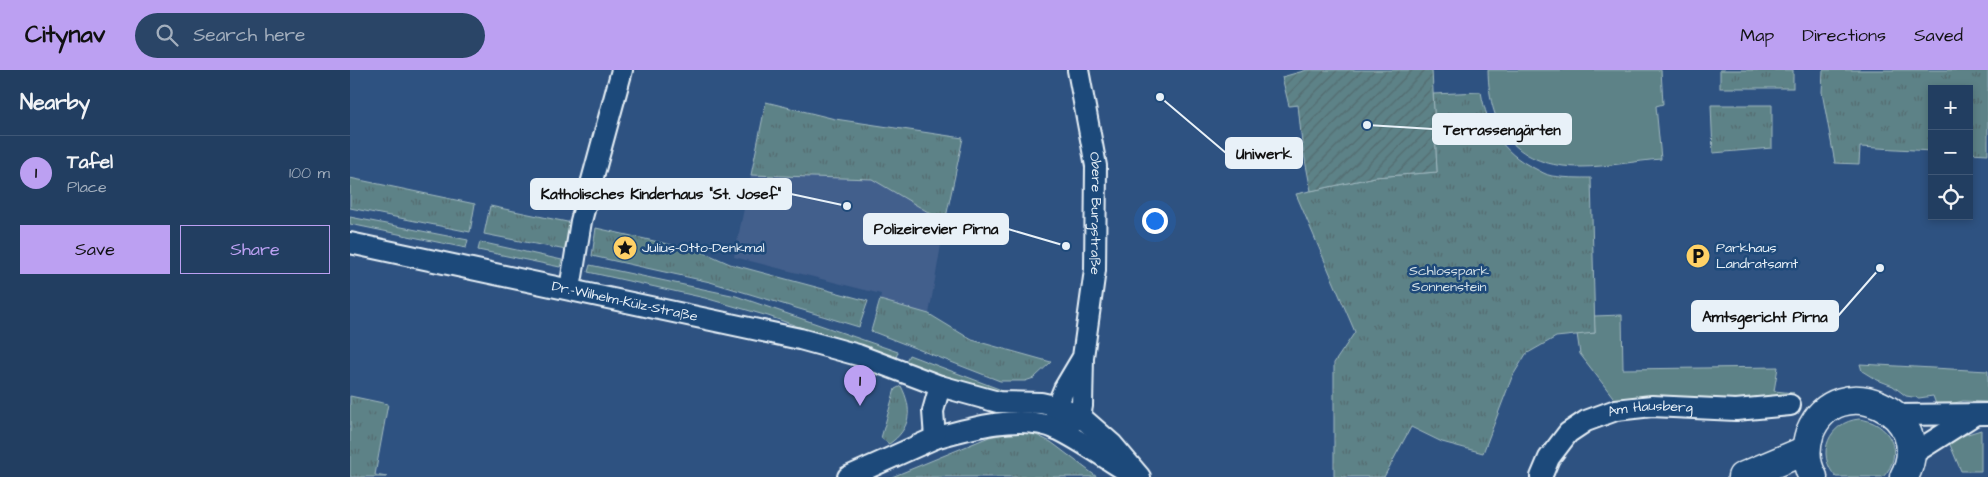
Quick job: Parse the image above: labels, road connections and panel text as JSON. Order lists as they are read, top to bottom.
{
  "streets": {
    "street": ["Obere Burgstraße", "Dr.-Wilhelm-Külz-Straße", "Am Hausberg"]
  },
  "crossings": [
    ["Obere Burgstraße", "Dr.-Wilhelm-Külz-Straße"]
  ],
  "parks": ["Schlosspark Sonnenstein"],
  "places": {
    "other": [
      "Uniwerk",
      "Terrassengärten",
      "Katholisches Kinderhaus \"St. Josef\"",
      "Polizeirevier Pirna",
      "Amtsgericht Pirna"
    ],
    "place": ["Julius-Otto-Denkmal"],
    "parking": ["Parkhaus Landratsamt"]
  },
  "page": {
    "header": "Citynav",
    "search": "Search here",
    "nav": ["Map", "Directions", "Saved"],
    "heading": "Nearby",
    "map_buttons": ["+", "−"],
    "list": [
      {
        "mark": "1",
        "name": "Tafel",
        "note": "Place",
        "value": "100 m"
      }
    ],
    "buttons": ["Save", "Share"],
    "pins": "1"
  }
}
